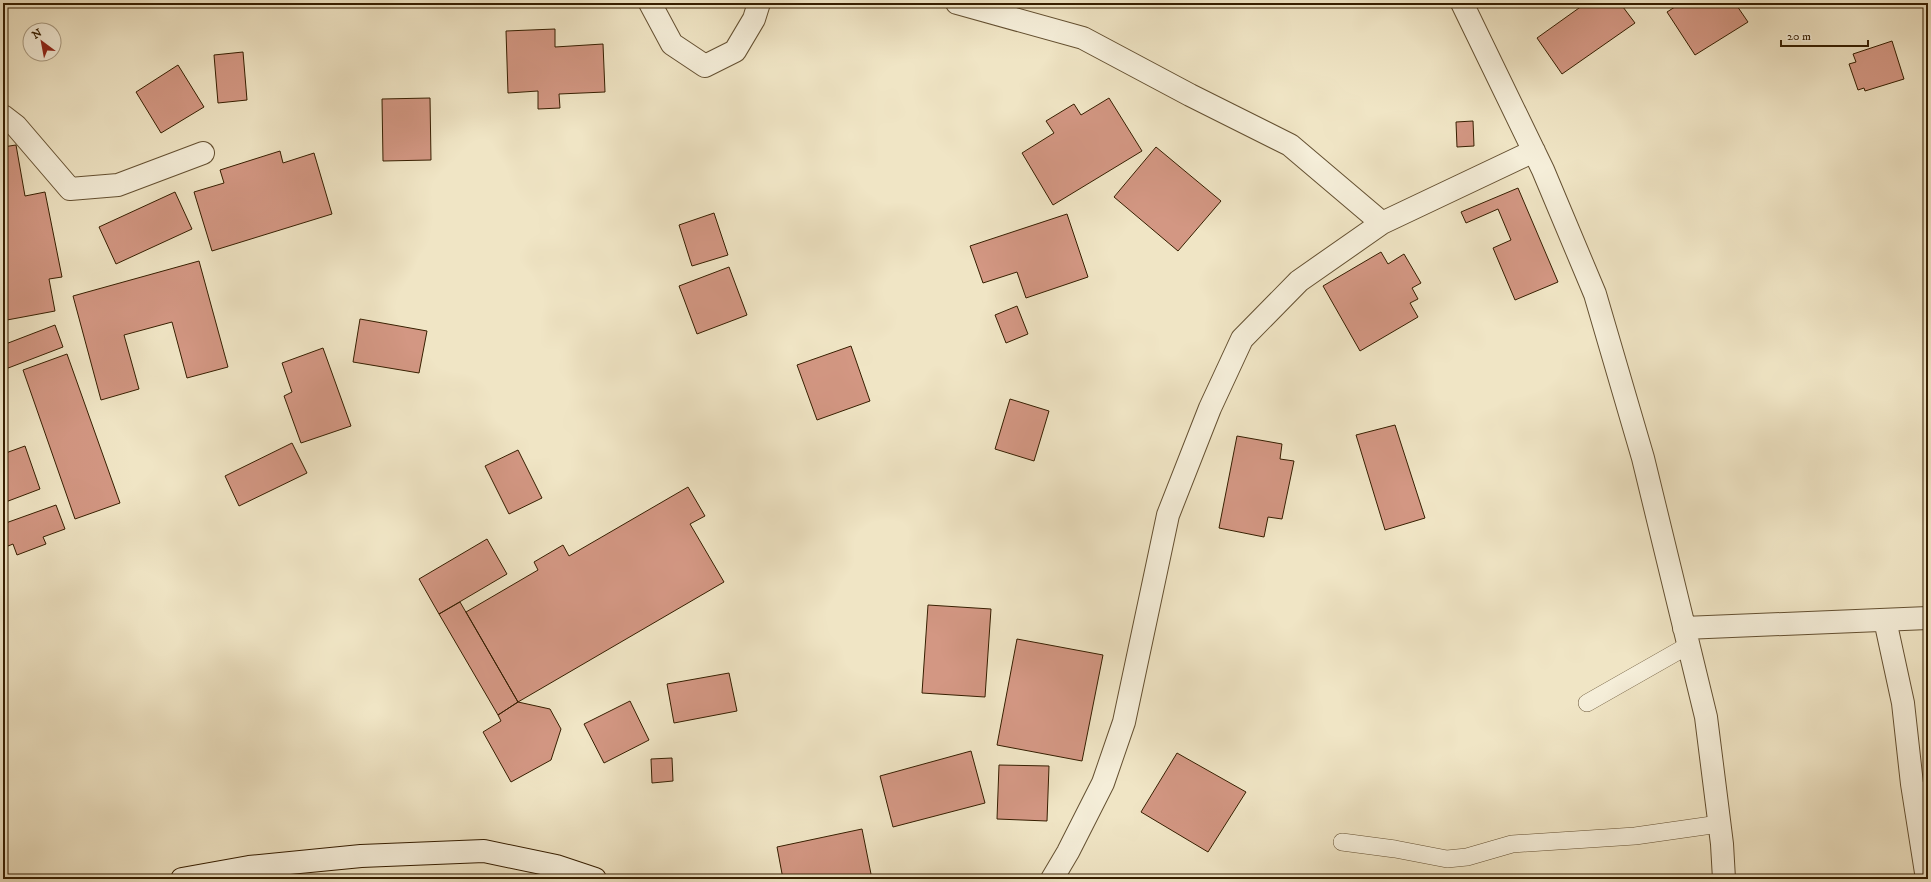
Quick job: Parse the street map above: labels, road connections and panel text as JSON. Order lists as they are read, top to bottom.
{
  "scale_bar": "20 m",
  "north": "top left"
}
